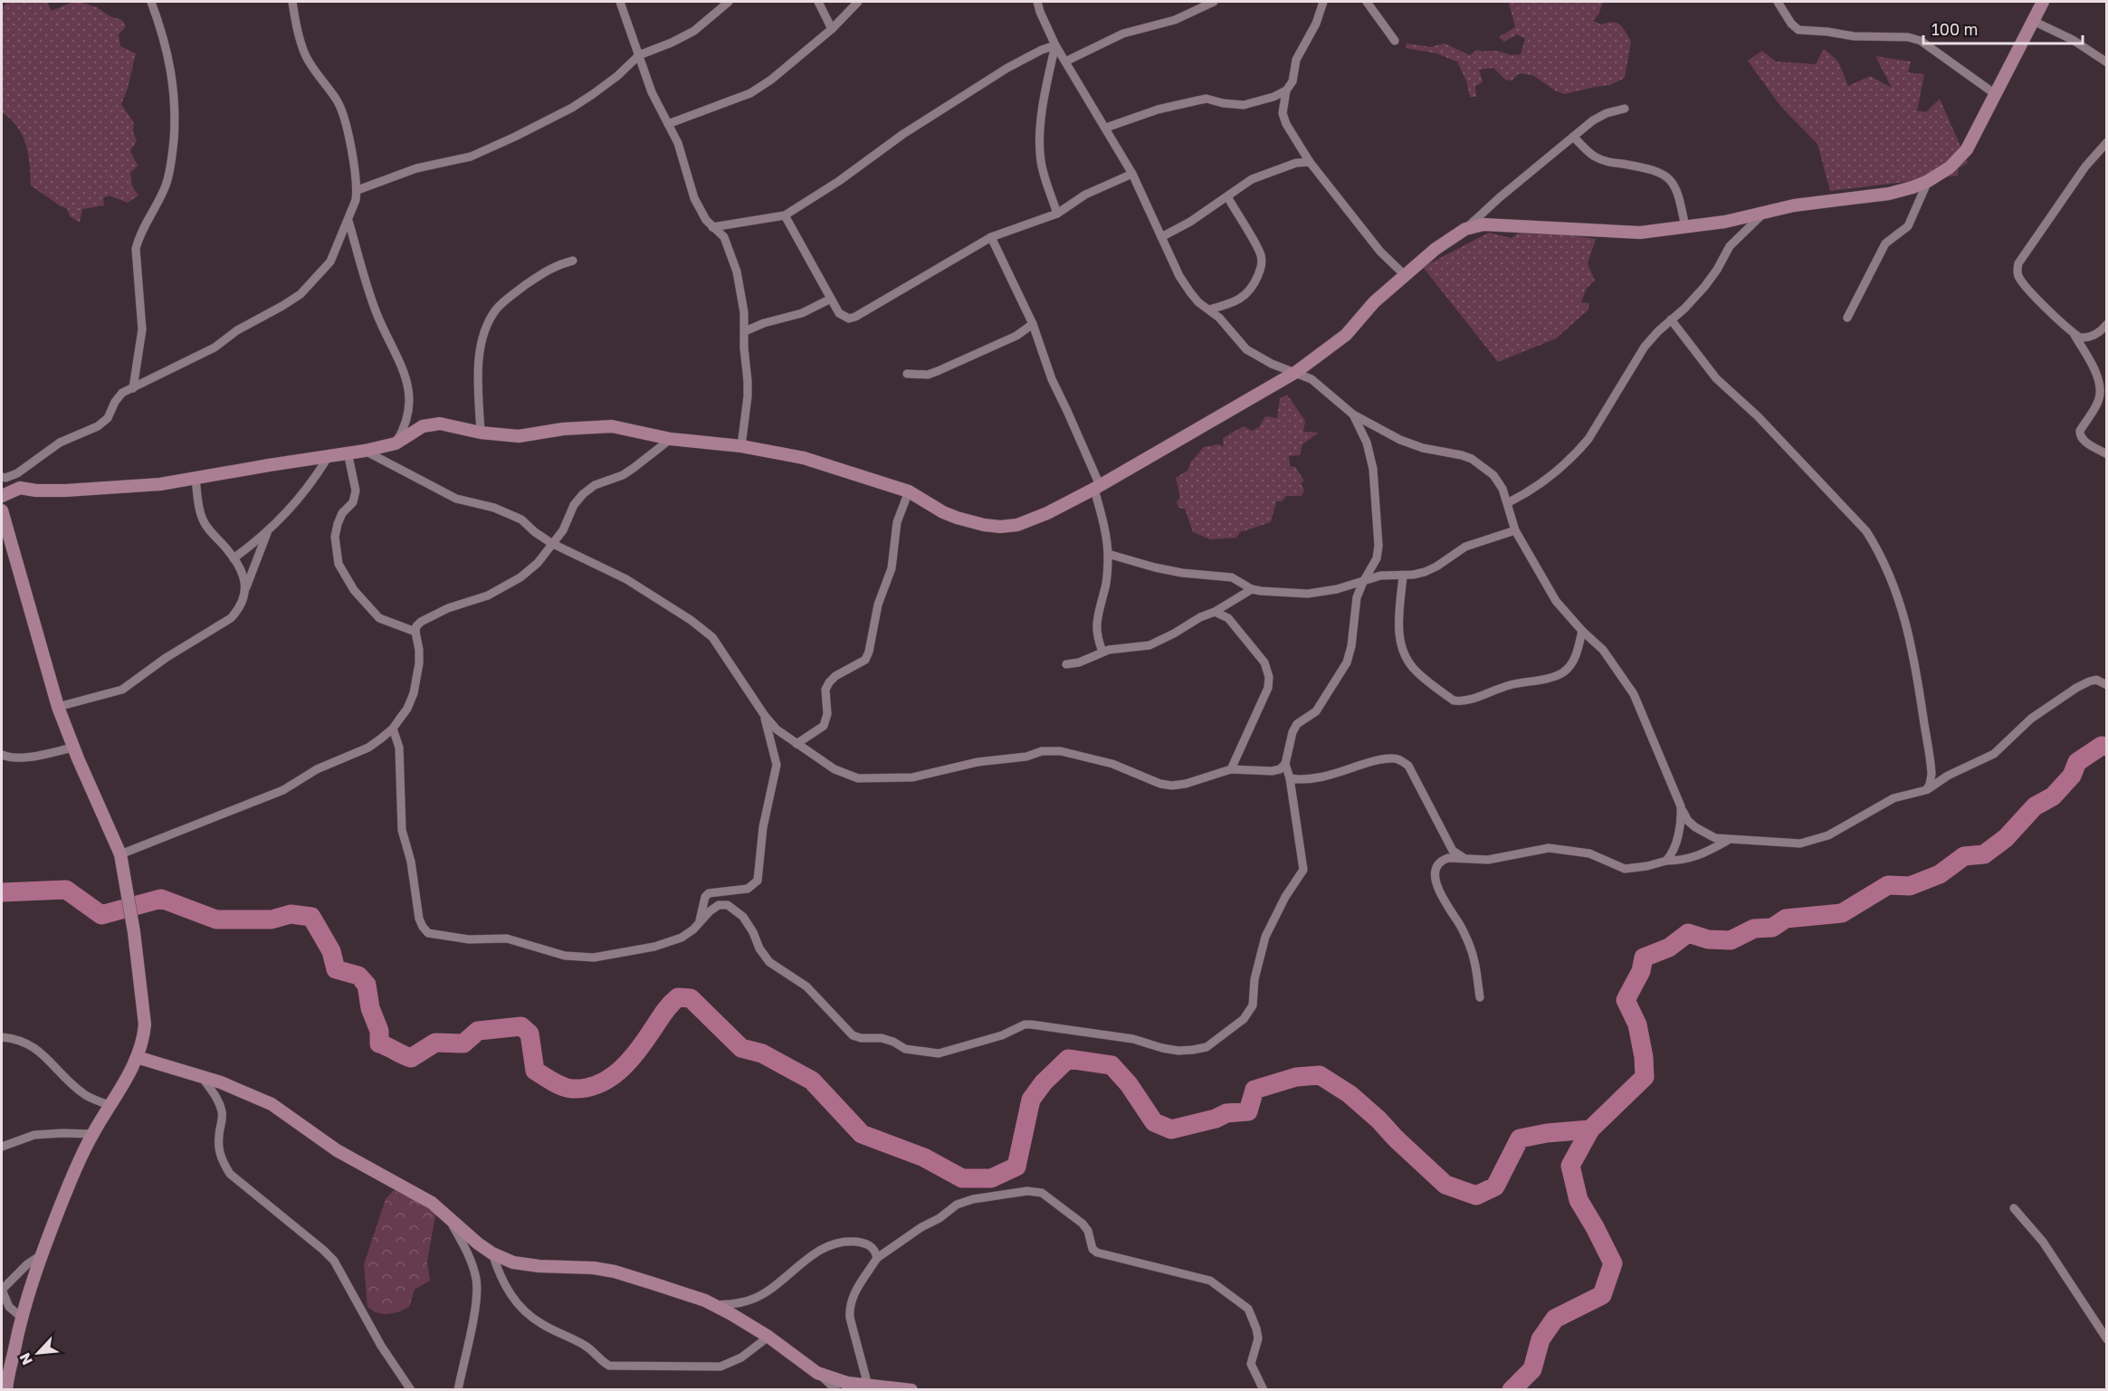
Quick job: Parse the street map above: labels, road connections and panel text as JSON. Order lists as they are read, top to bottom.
{
  "scale_bar": "100 m",
  "north": "bottom left"
}
